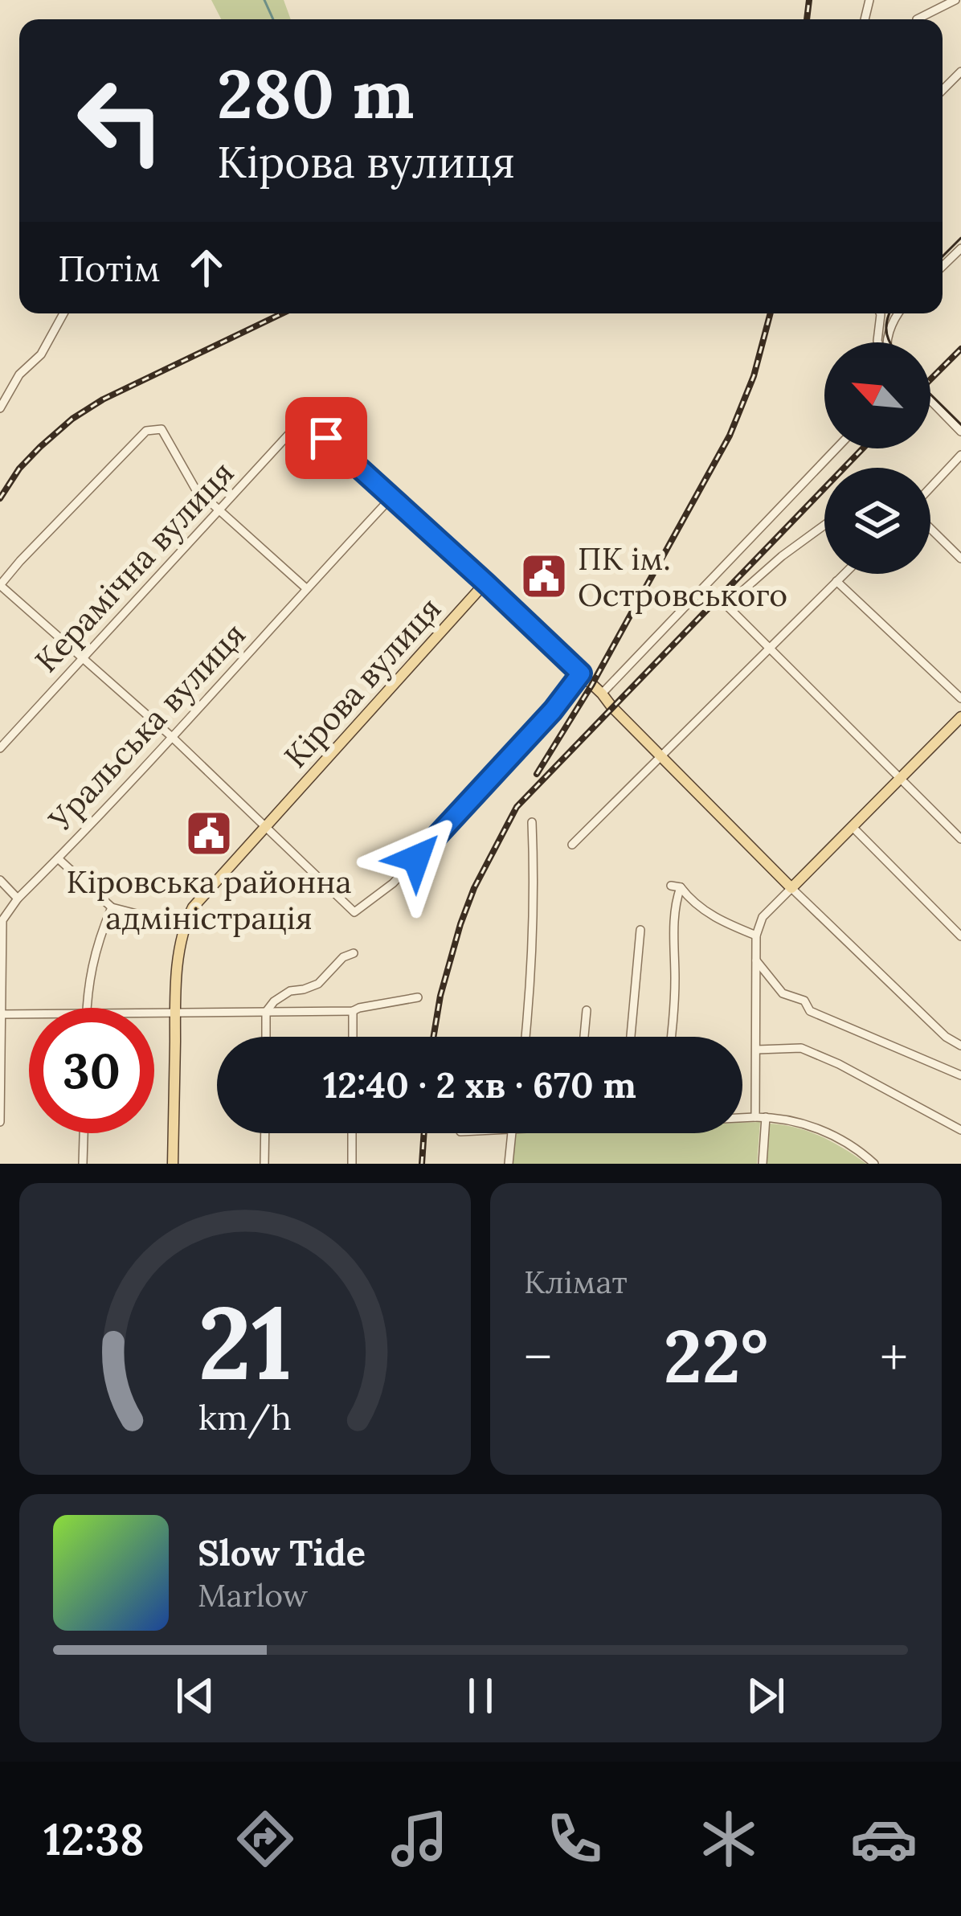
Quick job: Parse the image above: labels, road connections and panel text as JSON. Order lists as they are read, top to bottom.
{
  "streets": {
    "main road": ["Кірова вулиця"],
    "street": ["Керамічна вулиця", "Уральська вулиця"]
  },
  "crossings": [
    ["Керамічна вулиця", "Уральська вулиця"]
  ],
  "places": {
    "public building": ["ПК ім. Островського", "Кіровська районна адміністрація"]
  },
  "north": "top left",
  "page": {
    "turn": ["280 m", "Кірова вулиця"],
    "then": "Потім",
    "limit": "30",
    "trip": "12:40 · 2 хв · 670 m",
    "tile": "Клімат",
    "heat": ["−", "22°", "+"],
    "song": ["Slow Tide", "Marlow"],
    "tabs": "12:38",
    "gauge": ["21", "km/h"]
  }
}
